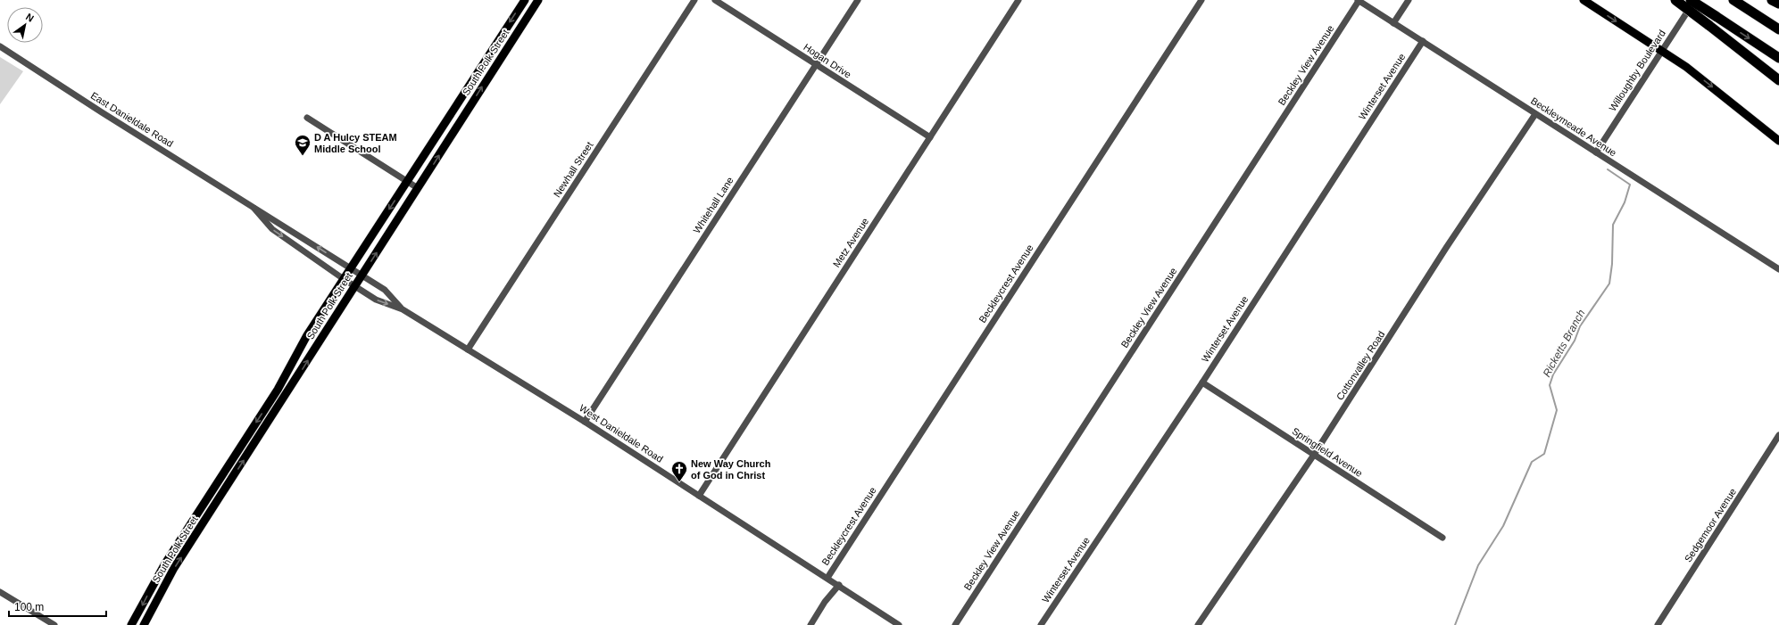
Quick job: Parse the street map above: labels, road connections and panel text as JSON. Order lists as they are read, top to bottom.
{
  "streets": {
    "main road": ["South Polk Street"],
    "street": [
      "Hogan Drive",
      "Beckley View Avenue",
      "Willoughby Boulevard",
      "Winterset Avenue",
      "East Danieldale Road",
      "Beckleymeade Avenue",
      "Newhall Street",
      "Whitehall Lane",
      "Metz Avenue",
      "Beckleycrest Avenue",
      "Cottonvalley Road",
      "West Danieldale Road",
      "Springfield Avenue",
      "Sedgemoor Avenue"
    ]
  },
  "crossings": [
    ["Hogan Drive", "Whitehall Lane"],
    ["Hogan Drive", "Metz Avenue"],
    ["South Polk Street", "East Danieldale Road"],
    ["South Polk Street", "West Danieldale Road"],
    ["Beckley View Avenue", "Beckleymeade Avenue"],
    ["Willoughby Boulevard", "Beckleymeade Avenue"],
    ["Winterset Avenue", "Beckleymeade Avenue"],
    ["Winterset Avenue", "Springfield Avenue"],
    ["East Danieldale Road", "West Danieldale Road"],
    ["Beckleymeade Avenue", "Cottonvalley Road"],
    ["Newhall Street", "West Danieldale Road"],
    ["Whitehall Lane", "West Danieldale Road"],
    ["Metz Avenue", "West Danieldale Road"],
    ["Beckleycrest Avenue", "West Danieldale Road"],
    ["Cottonvalley Road", "Springfield Avenue"]
  ],
  "water": ["Ricketts Branch"],
  "places": {
    "school or university": ["D A Hulcy STEAM Middle School"],
    "church": ["New Way Church of God in Christ"]
  },
  "scale_bar": "100 m",
  "north": "top right"
}
